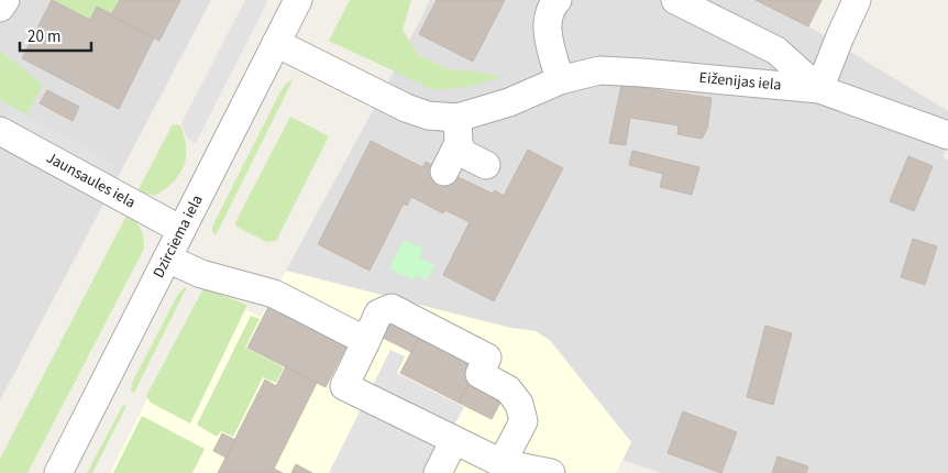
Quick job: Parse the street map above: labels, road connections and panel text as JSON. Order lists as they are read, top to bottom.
{
  "streets": {
    "street": ["Eiženijas iela", "Jaunsaules iela", "Dzirciema iela"]
  },
  "crossings": [
    ["Eiženijas iela", "Dzirciema iela"],
    ["Jaunsaules iela", "Dzirciema iela"]
  ],
  "scale_bar": "20 m"
}
